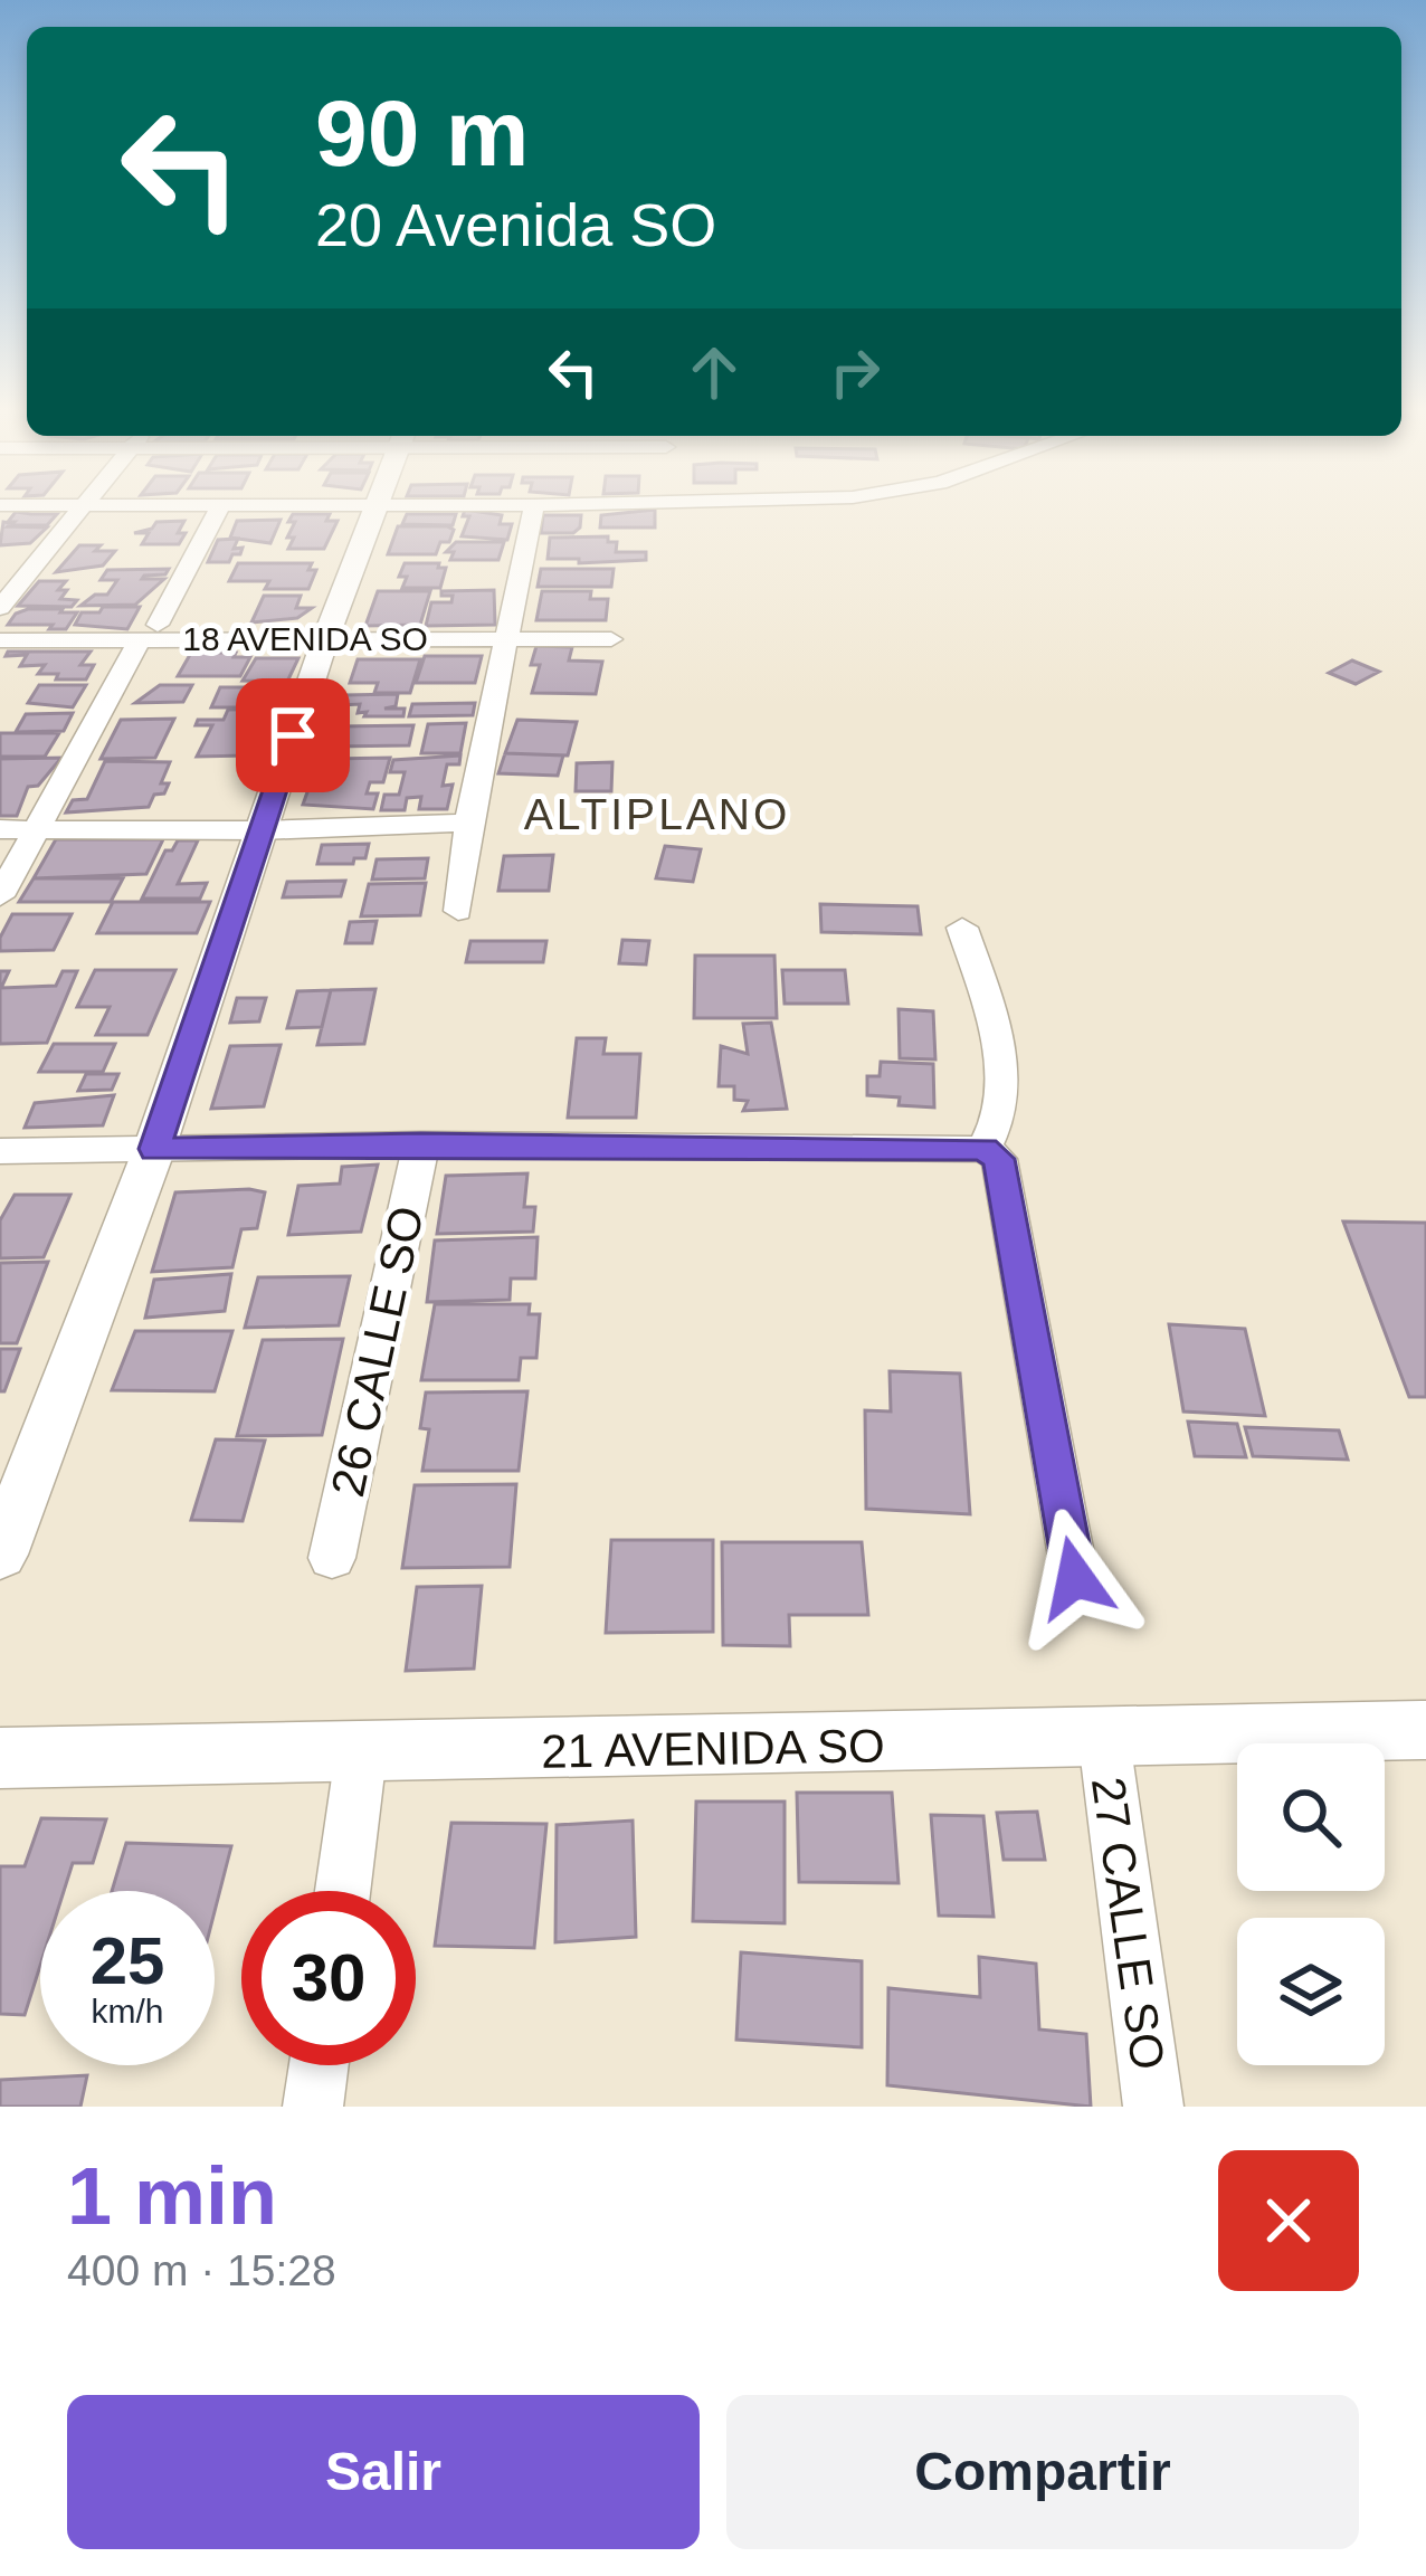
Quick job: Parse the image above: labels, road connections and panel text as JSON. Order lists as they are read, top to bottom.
{
  "streets": {
    "street": [
      "18 AVENIDA SO",
      "26 CALLE SO",
      "21 AVENIDA SO",
      "27 CALLE SO"
    ]
  },
  "crossings": [
    ["21 AVENIDA SO", "27 CALLE SO"]
  ],
  "districts": ["ALTIPLANO"],
  "page": {
    "turn": ["90 m", "20 Avenida SO"],
    "speed": "25 km/h",
    "limit": "30",
    "heading": ["1 min", "400 m · 15:28"],
    "buttons": ["Salir", "Compartir"]
  }
}
